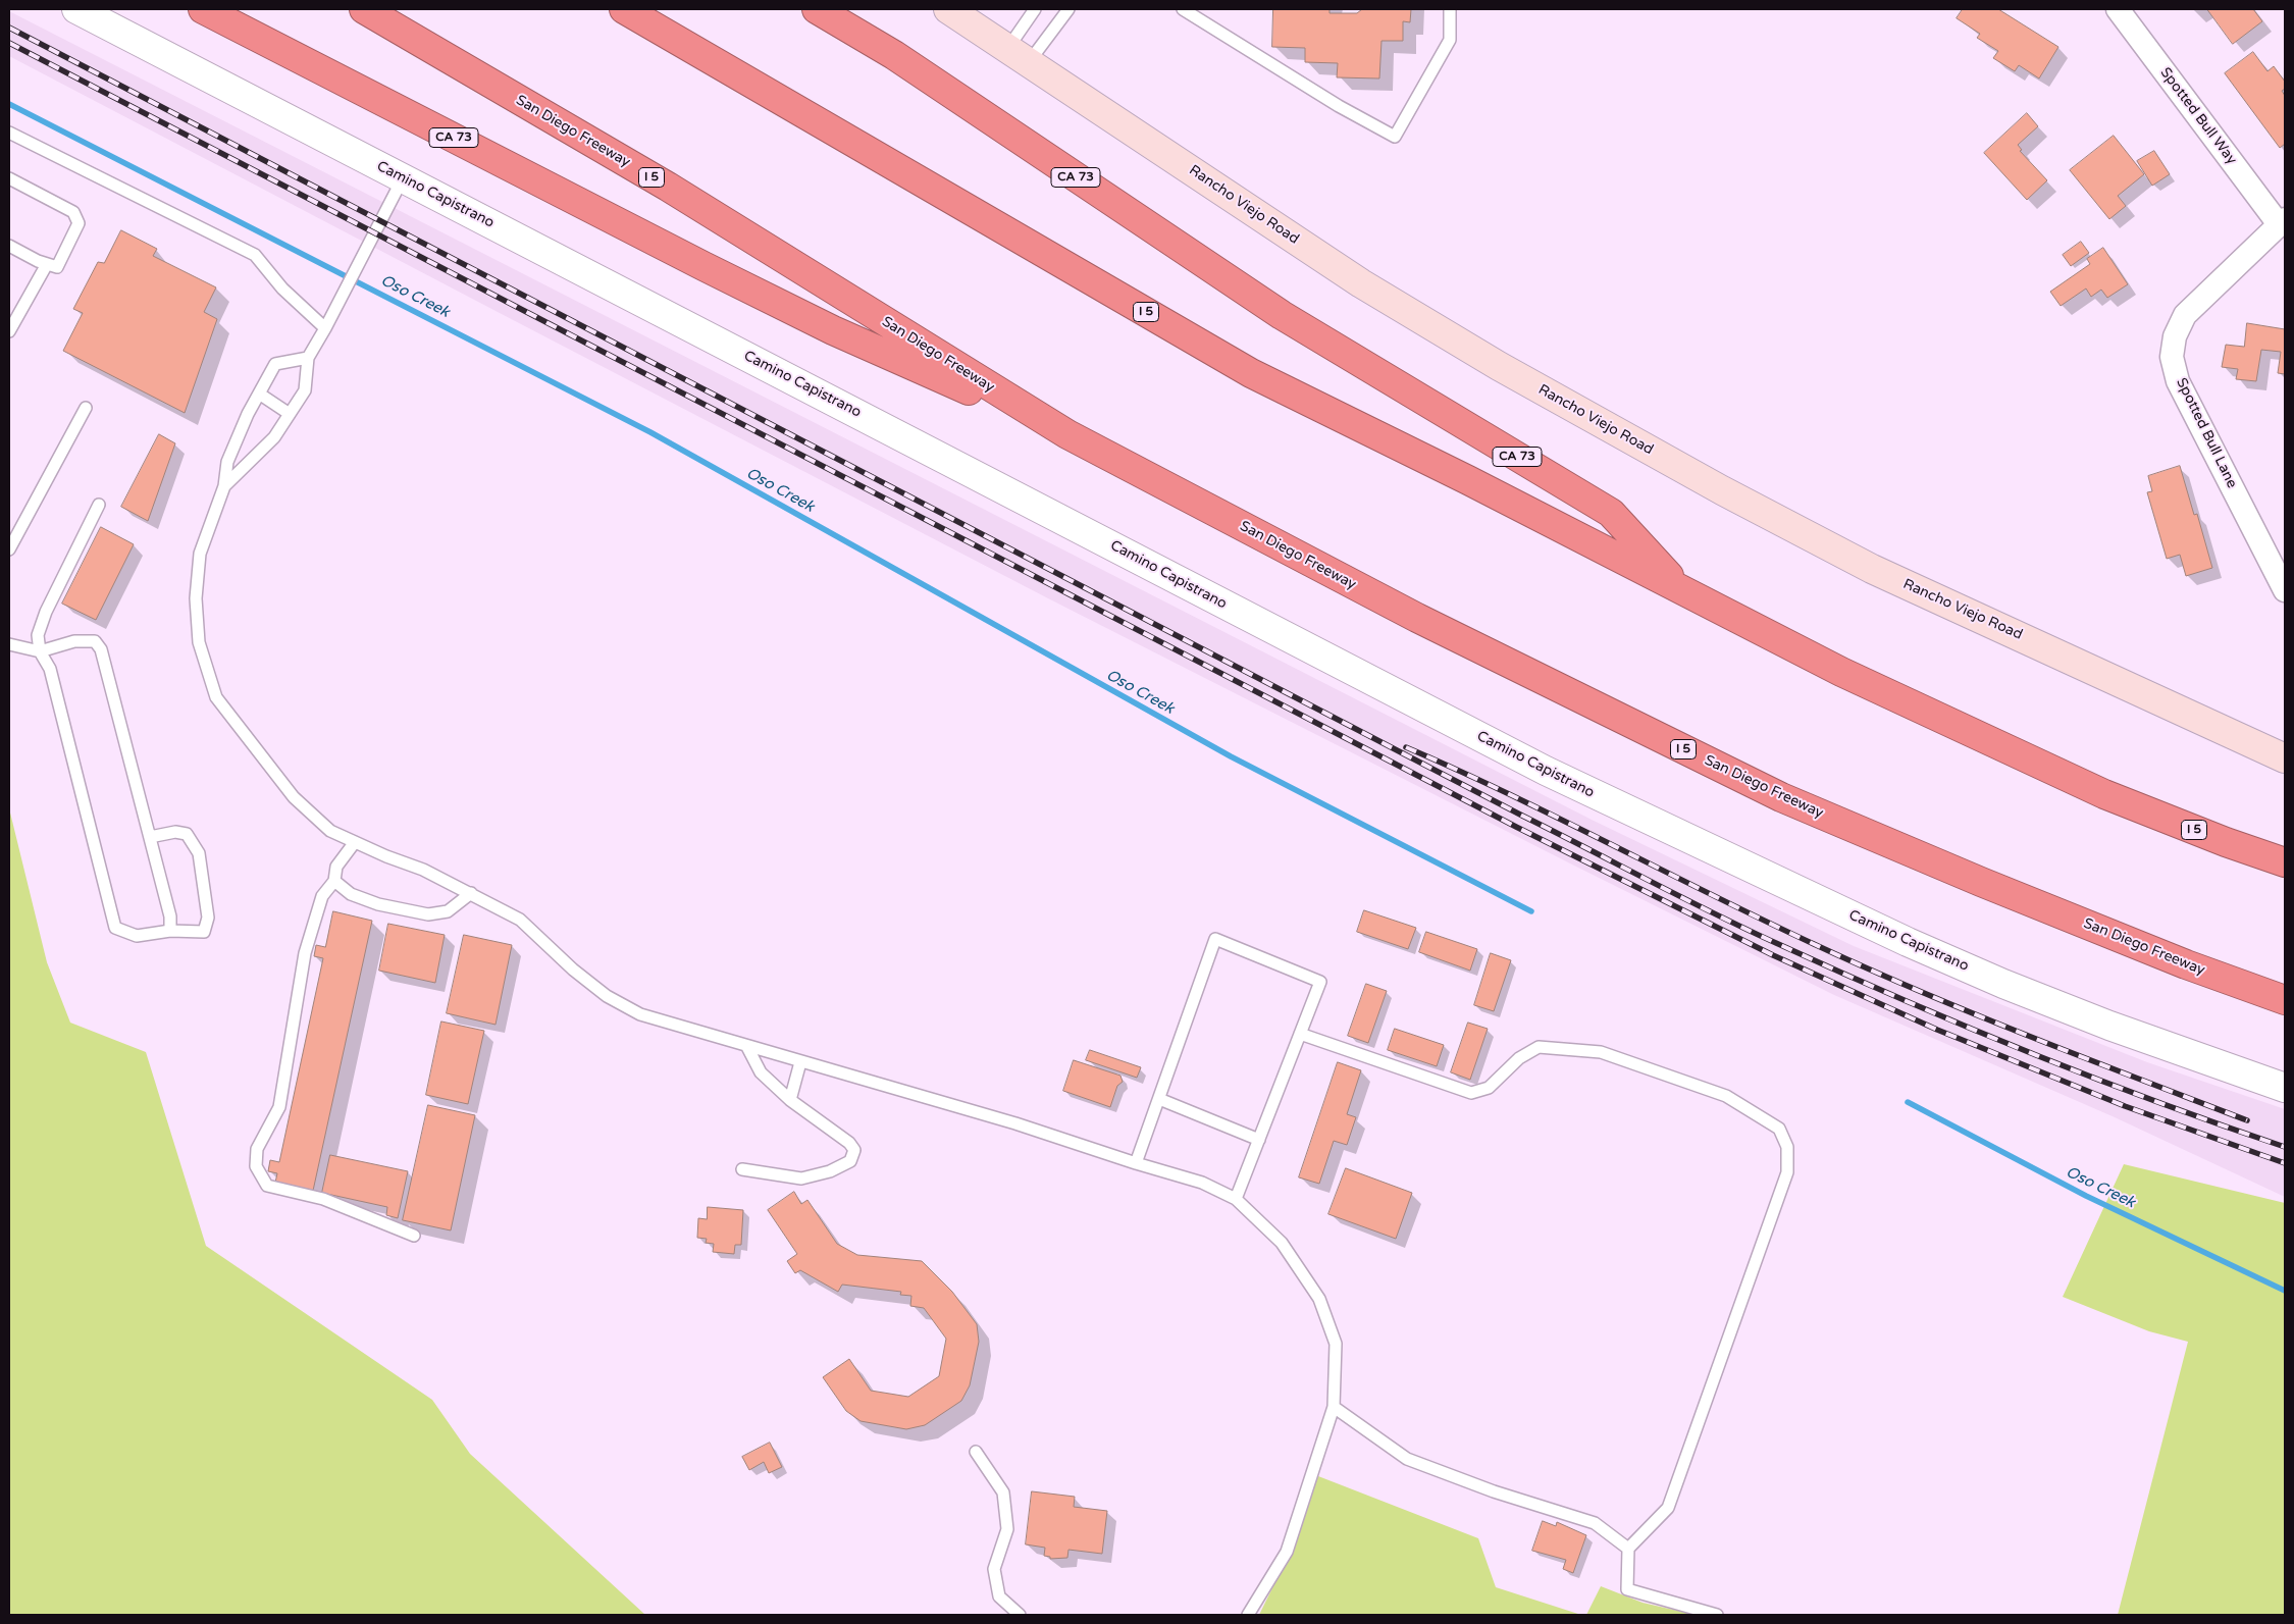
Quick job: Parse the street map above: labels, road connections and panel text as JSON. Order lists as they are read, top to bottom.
{
  "streets": {
    "highway": ["San Diego Freeway", "CA 73", "I 5"],
    "main road": ["Rancho Viejo Road"],
    "street": ["Spotted Bull Way", "Camino Capistrano", "Spotted Bull Lane"]
  },
  "crossings": [
    ["Spotted Bull Way", "Spotted Bull Lane"],
    ["San Diego Freeway", "CA 73"],
    ["CA 73", "I 5"]
  ],
  "water": ["Oso Creek"]
}
